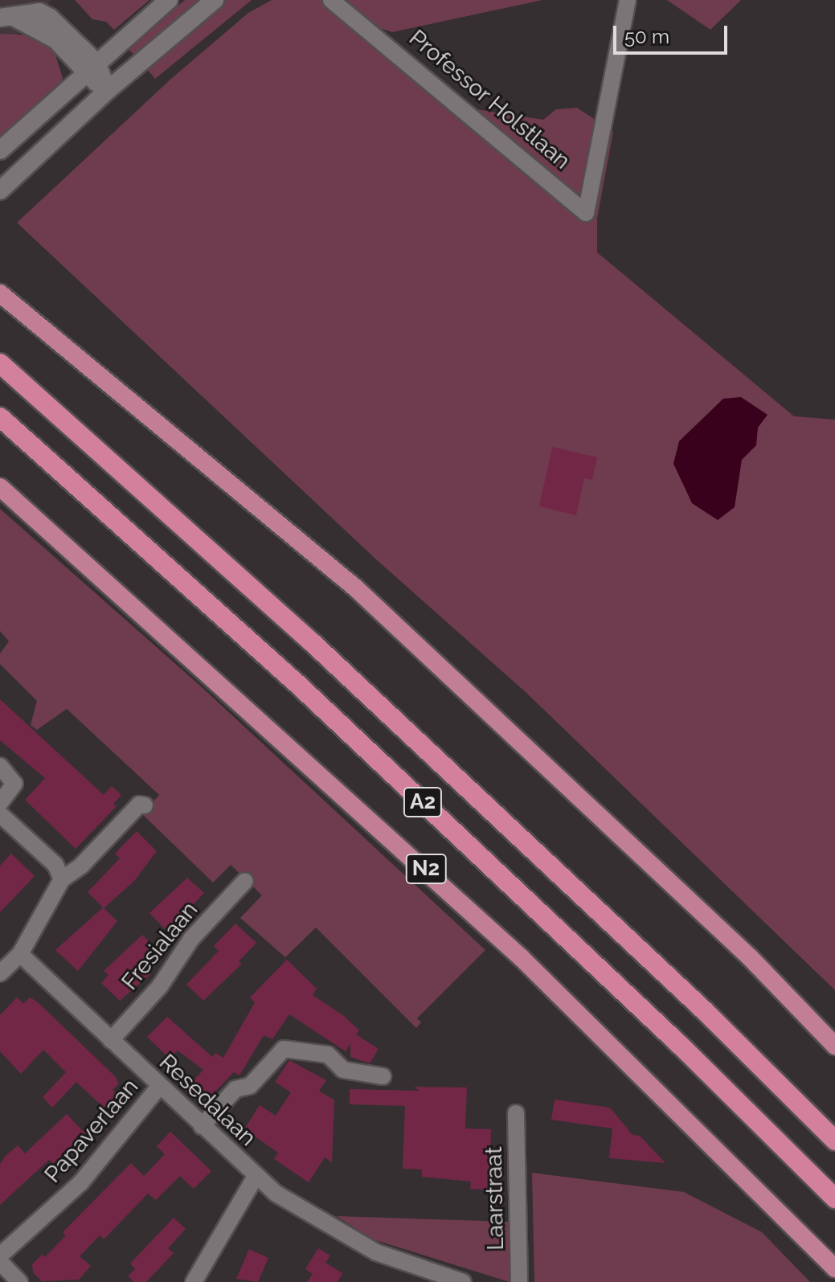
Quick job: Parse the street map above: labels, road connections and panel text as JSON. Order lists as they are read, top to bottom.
{
  "streets": {
    "highway": ["A2", "N2"],
    "street": [
      "Professor Holstlaan",
      "Fresialaan",
      "Resedalaan",
      "Papaverlaan",
      "Laarstraat"
    ]
  },
  "crossings": [
    ["Fresialaan", "Resedalaan"],
    ["Resedalaan", "Papaverlaan"]
  ],
  "scale_bar": "50 m"
}
